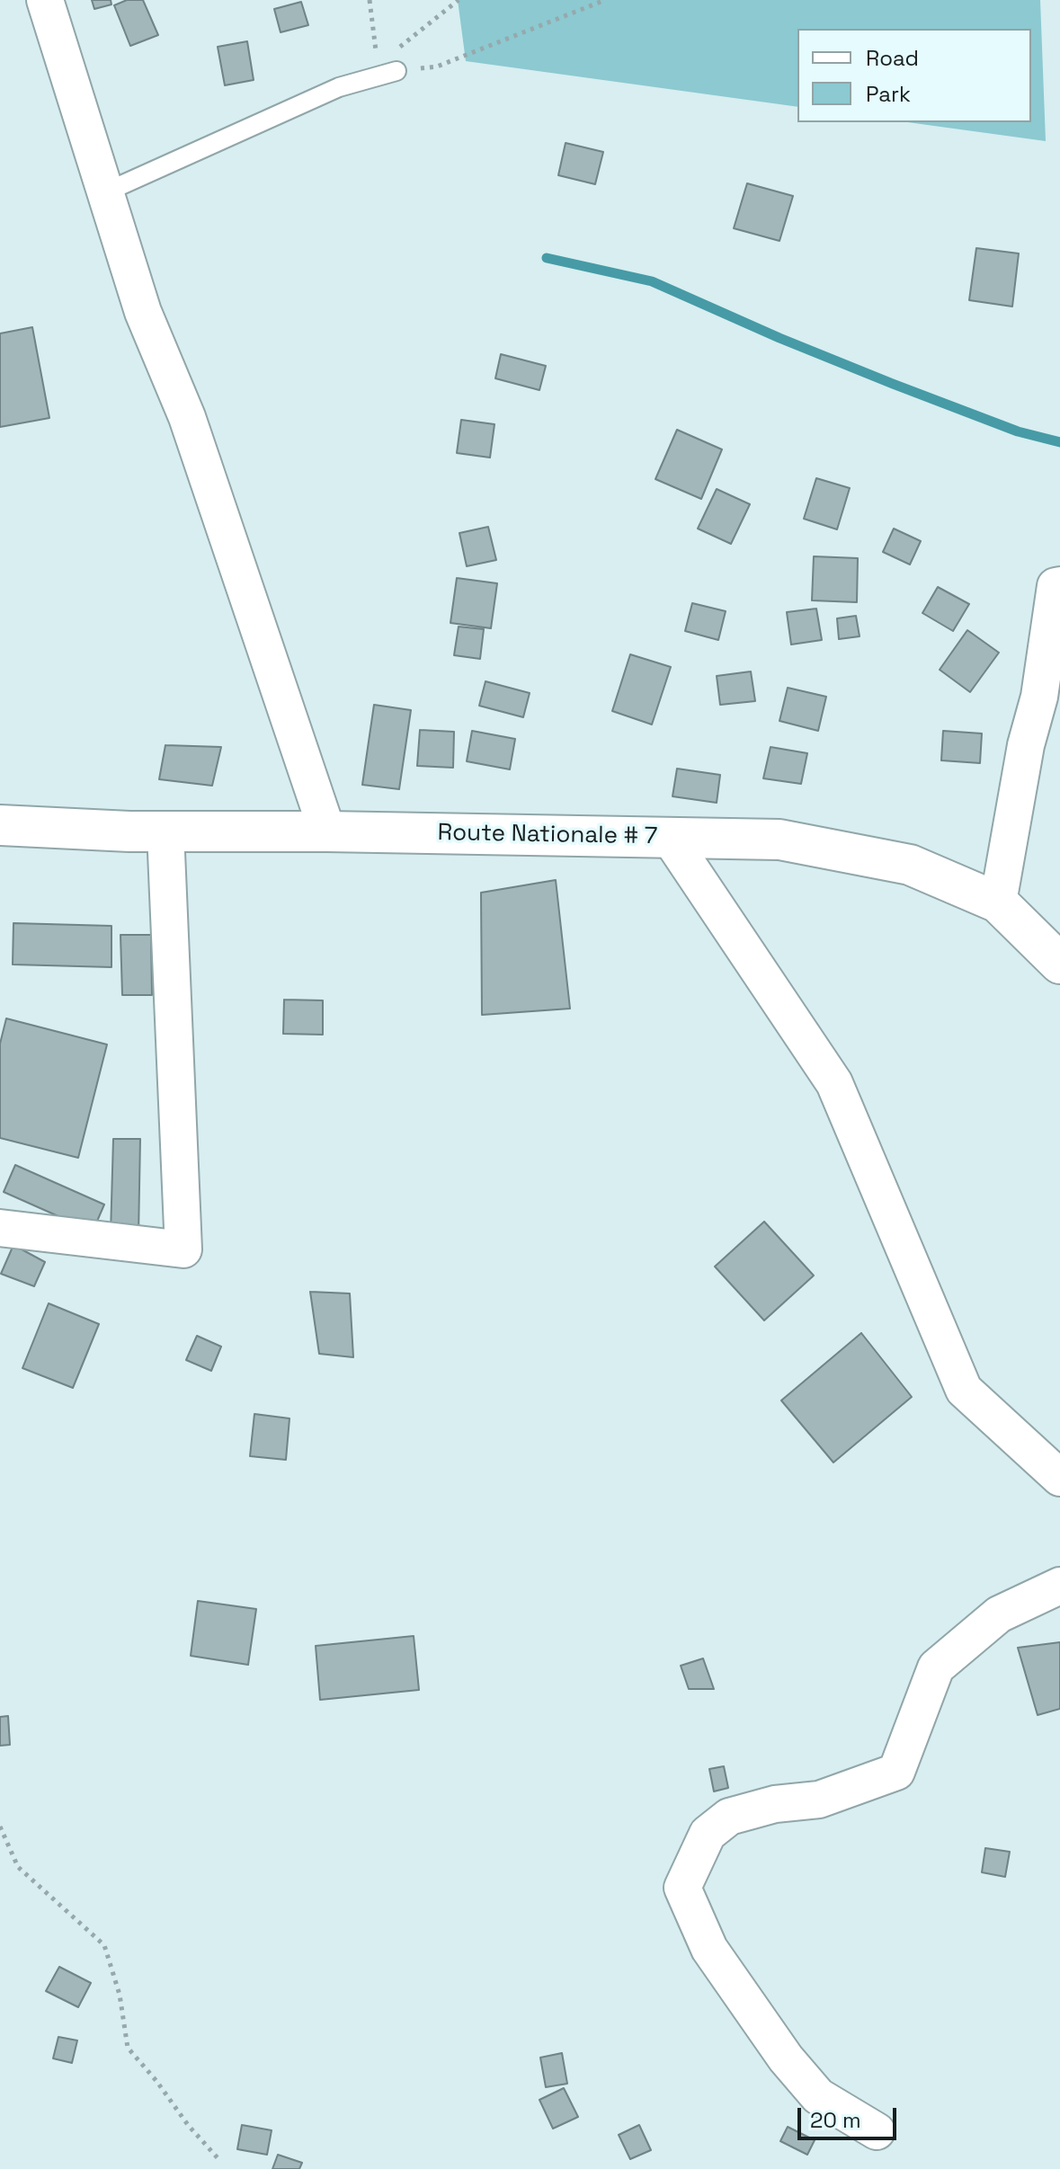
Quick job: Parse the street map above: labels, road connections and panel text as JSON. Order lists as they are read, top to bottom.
{
  "streets": {
    "main road": ["Route Nationale # 7"]
  },
  "legend": ["Road", "Park"],
  "scale_bar": "20 m"
}
